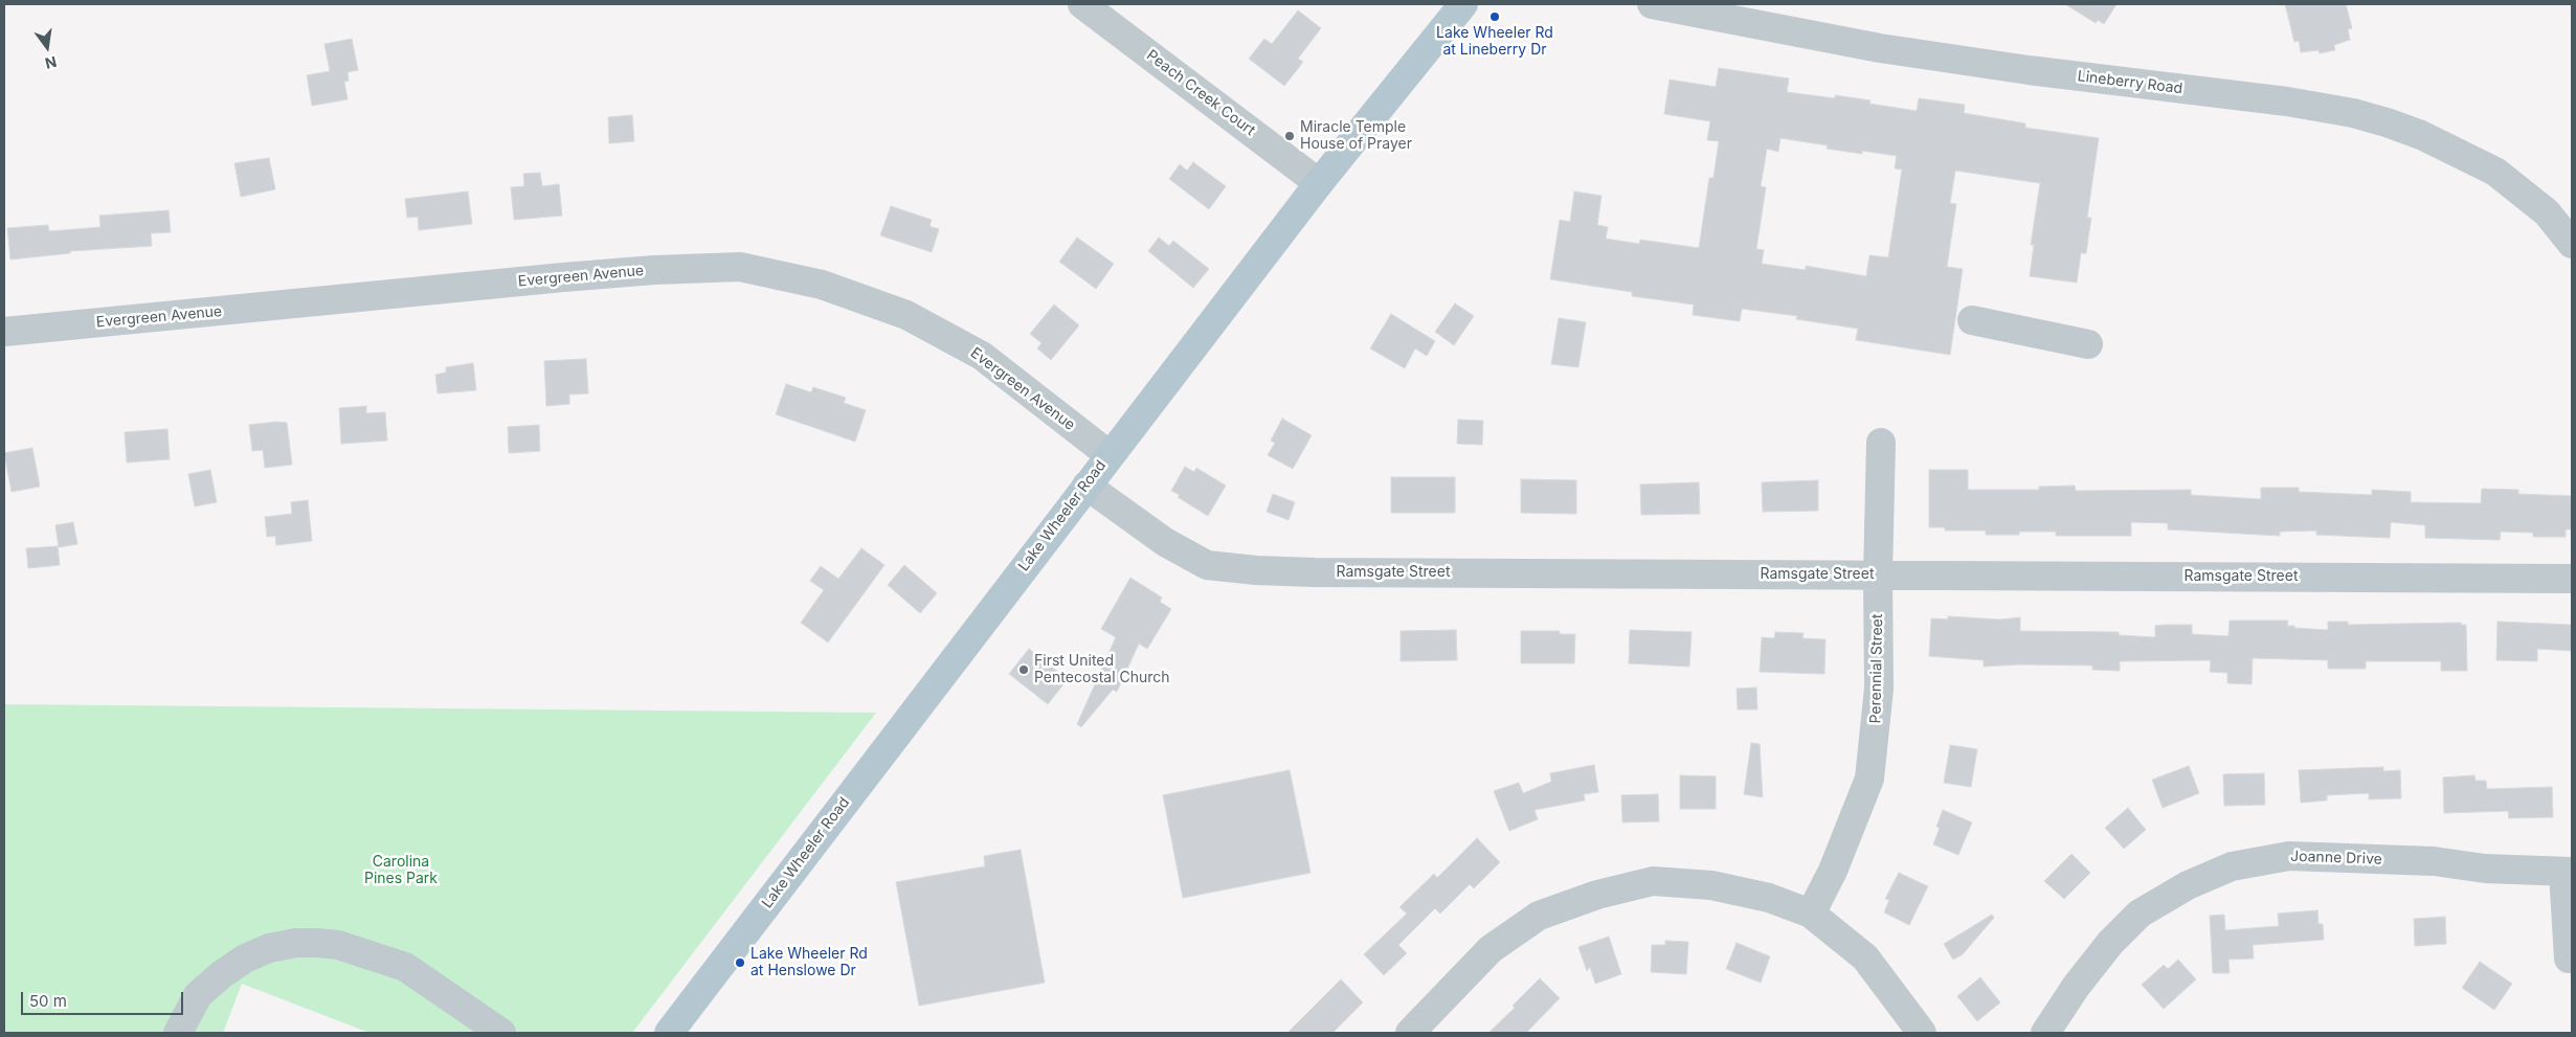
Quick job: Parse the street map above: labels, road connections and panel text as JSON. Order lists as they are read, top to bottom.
{
  "streets": {
    "main road": ["Lake Wheeler Road"],
    "street": [
      "Lineberry Road",
      "Peach Creek Court",
      "Evergreen Avenue",
      "Ramsgate Street",
      "Perennial Street",
      "Joanne Drive"
    ]
  },
  "crossings": [
    ["Peach Creek Court", "Lake Wheeler Road"],
    ["Evergreen Avenue", "Lake Wheeler Road"],
    ["Lake Wheeler Road", "Ramsgate Street"],
    ["Ramsgate Street", "Perennial Street"]
  ],
  "parks": ["Carolina Pines Park"],
  "places": [
    "Lake Wheeler Rd at Lineberry Dr",
    "Miracle Temple House of Prayer",
    "First United Pentecostal Church",
    "Lake Wheeler Rd at Henslowe Dr"
  ],
  "scale_bar": "50 m",
  "north": "bottom"
}
